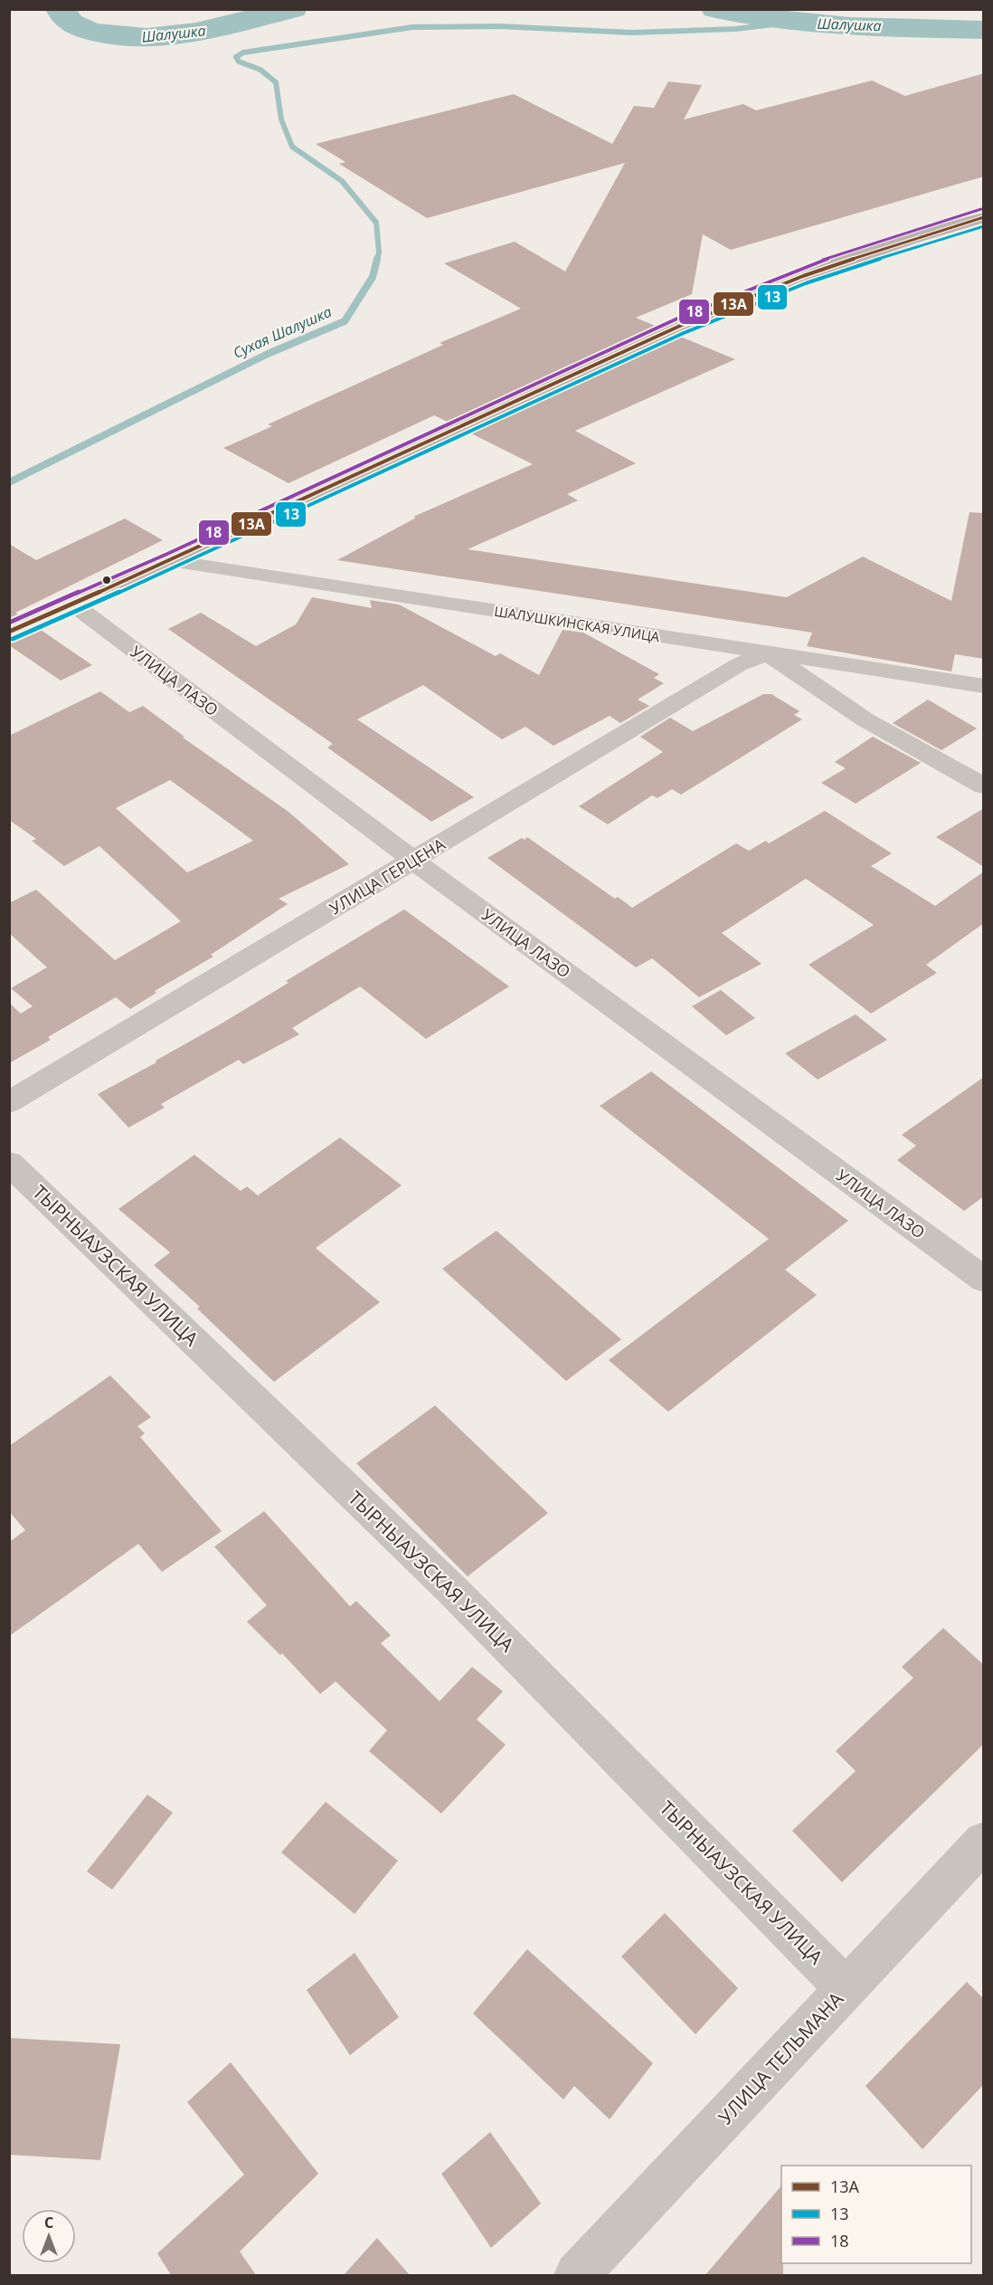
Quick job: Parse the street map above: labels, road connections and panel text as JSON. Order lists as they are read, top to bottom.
{
  "streets": {
    "street": [
      "ШАЛУШКИНСКАЯ УЛИЦА",
      "УЛИЦА ЛАЗО",
      "УЛИЦА ГЕРЦЕНА",
      "ТЫРНЫАУЗСКАЯ УЛИЦА",
      "УЛИЦА ТЕЛЬМАНА"
    ]
  },
  "crossings": [
    ["ШАЛУШКИНСКАЯ УЛИЦА", "УЛИЦА ГЕРЦЕНА"],
    ["УЛИЦА ЛАЗО", "УЛИЦА ГЕРЦЕНА"],
    ["ТЫРНЫАУЗСКАЯ УЛИЦА", "УЛИЦА ТЕЛЬМАНА"]
  ],
  "water": ["Шалушка", "Сухая Шалушка"],
  "lines": ["transit line 18", "transit line 13А", "transit line 13"],
  "legend": ["13А", "13", "18"],
  "north": "top"
}
